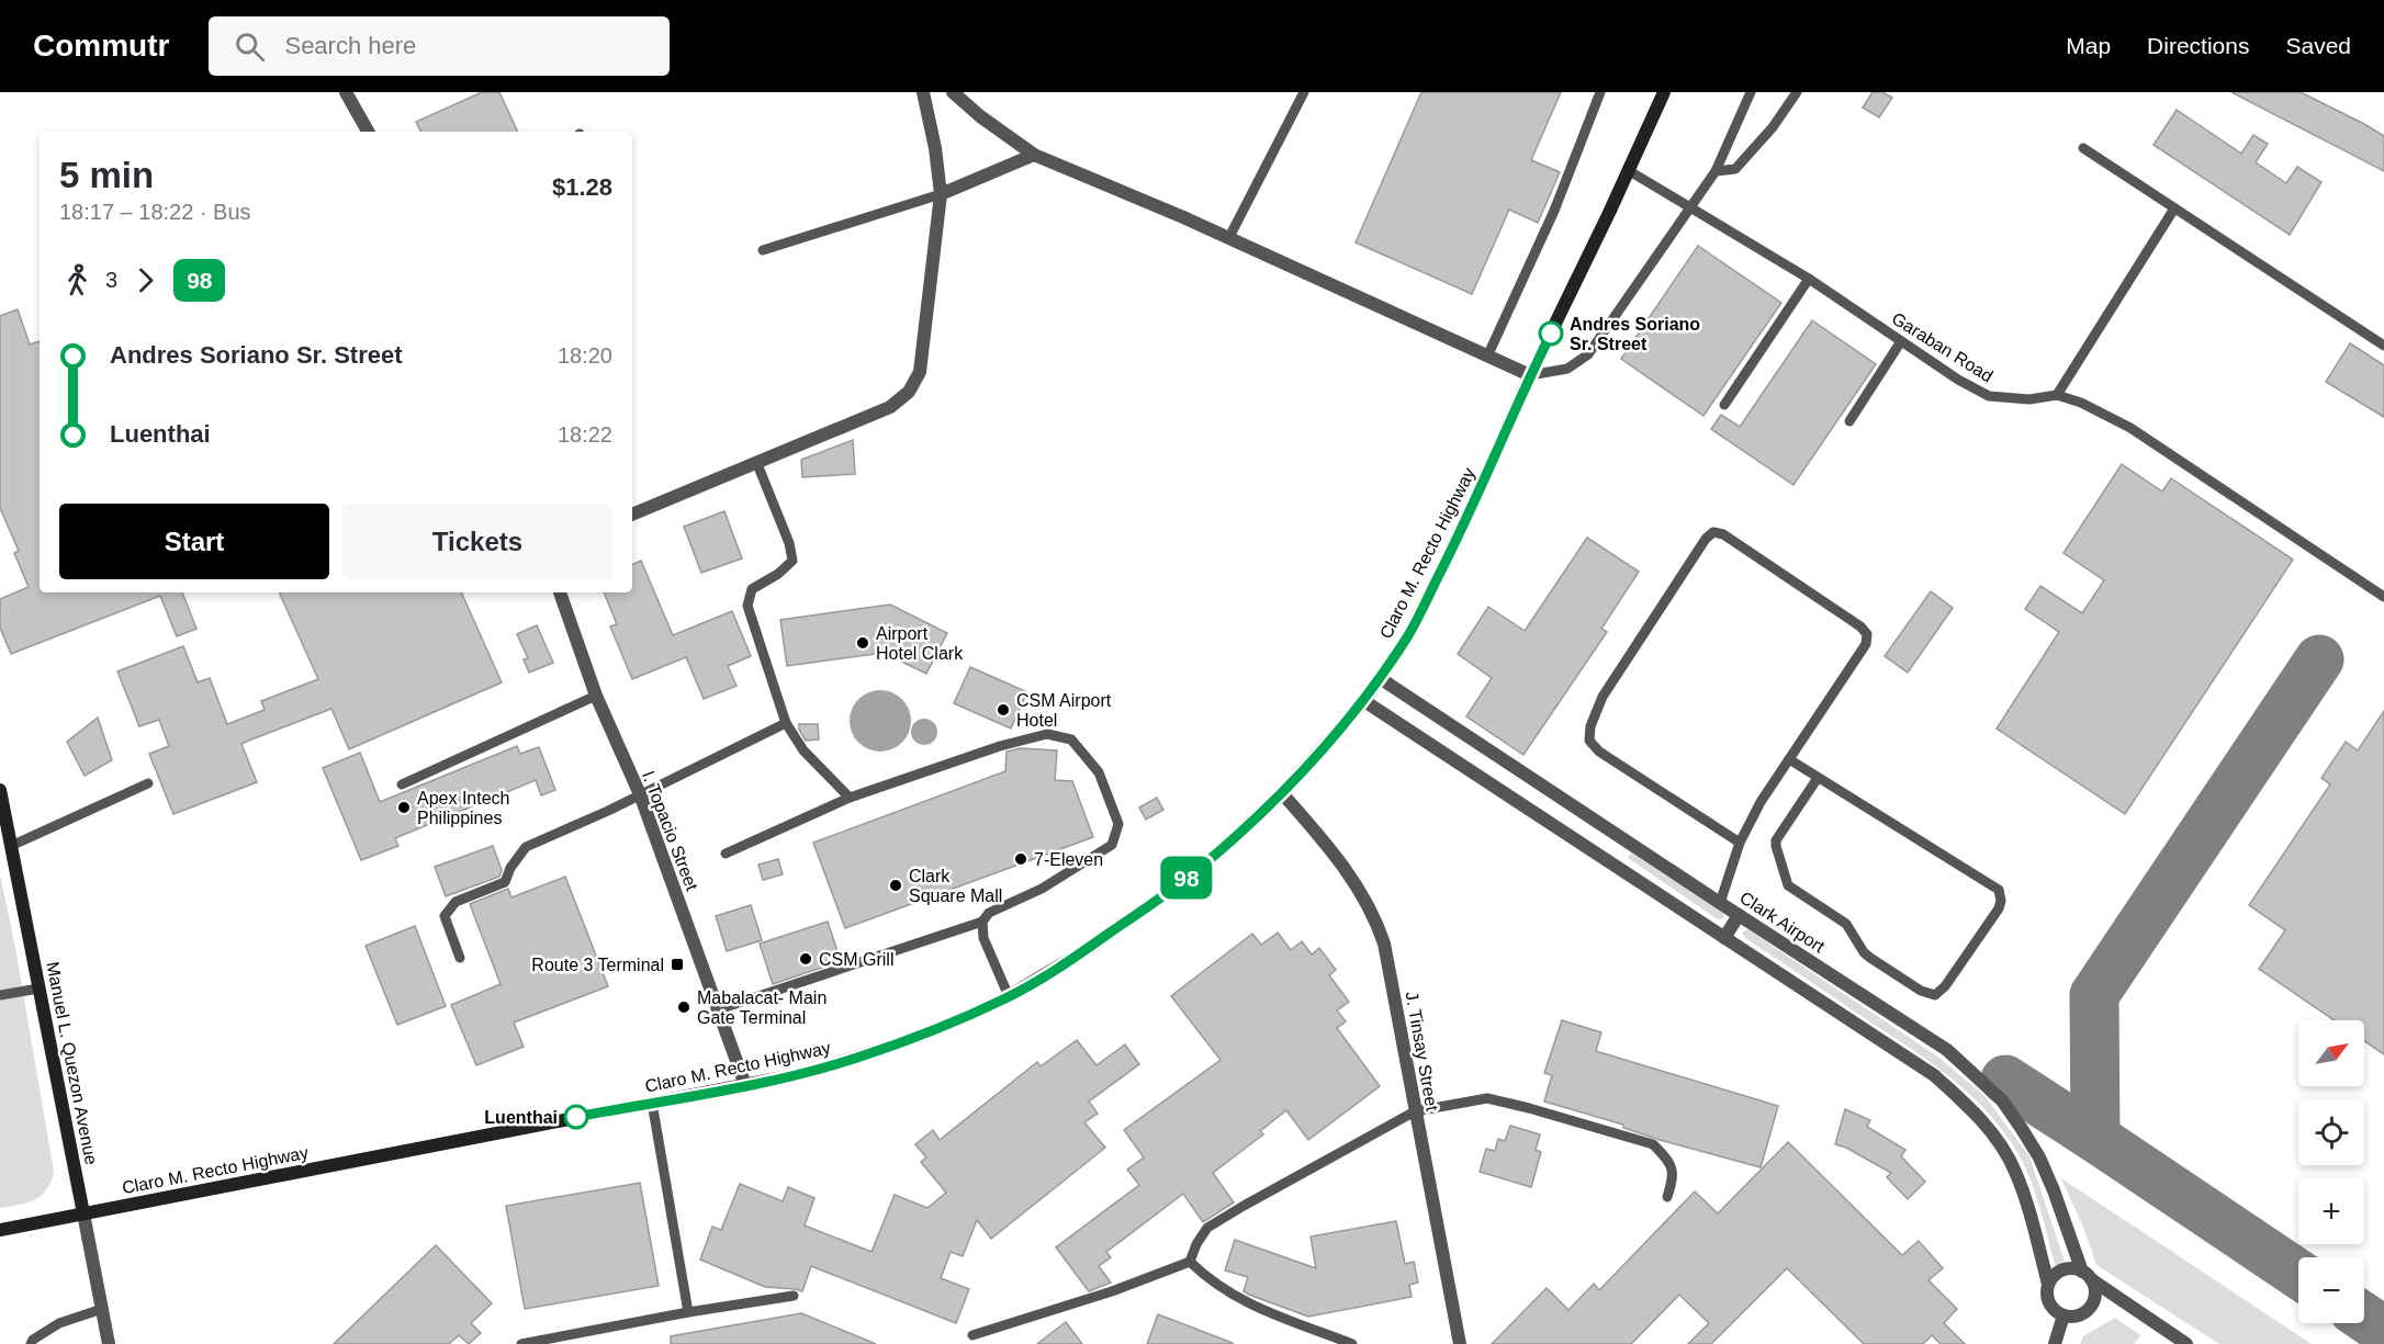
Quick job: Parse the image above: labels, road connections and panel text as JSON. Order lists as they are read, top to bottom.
{
  "streets": {
    "main road": ["Claro M. Recto Highway", "Manuel L. Quezon Avenue"],
    "street": ["I. Topacio Street", "Clark Airport", "J. Tinsay Street"],
    "lane": ["Garaban Road"]
  },
  "crossings": [
    ["Garaban Road", "Claro M. Recto Highway"],
    ["Claro M. Recto Highway", "I. Topacio Street"],
    ["Claro M. Recto Highway", "Clark Airport"],
    ["Claro M. Recto Highway", "J. Tinsay Street"],
    ["Claro M. Recto Highway", "Manuel L. Quezon Avenue"]
  ],
  "places": {
    "other": [
      "Andres Soriano Sr. Street",
      "Airport Hotel Clark",
      "CSM Airport Hotel",
      "Apex Intech Philippines",
      "7-Eleven",
      "Clark Square Mall",
      "CSM Grill",
      "Mabalacat- Main Gate Terminal",
      "Luenthai"
    ],
    "transit": ["Route 3 Terminal"]
  },
  "lines": ["bus line 98"],
  "north": "top right",
  "page": {
    "header": "Commutr",
    "search": "Search here",
    "nav": ["Map", "Directions", "Saved"],
    "on_map": "98",
    "heading": ["5 min", "18:17 – 18:22 · Bus", "$1.28"],
    "legs": ["3", "98"],
    "list": [
      {
        "name": "Andres Soriano Sr. Street",
        "value": "18:20"
      },
      {
        "name": "Luenthai",
        "value": "18:22"
      }
    ],
    "buttons": ["Start", "Tickets"],
    "map_buttons": ["+", "−"]
  }
}
